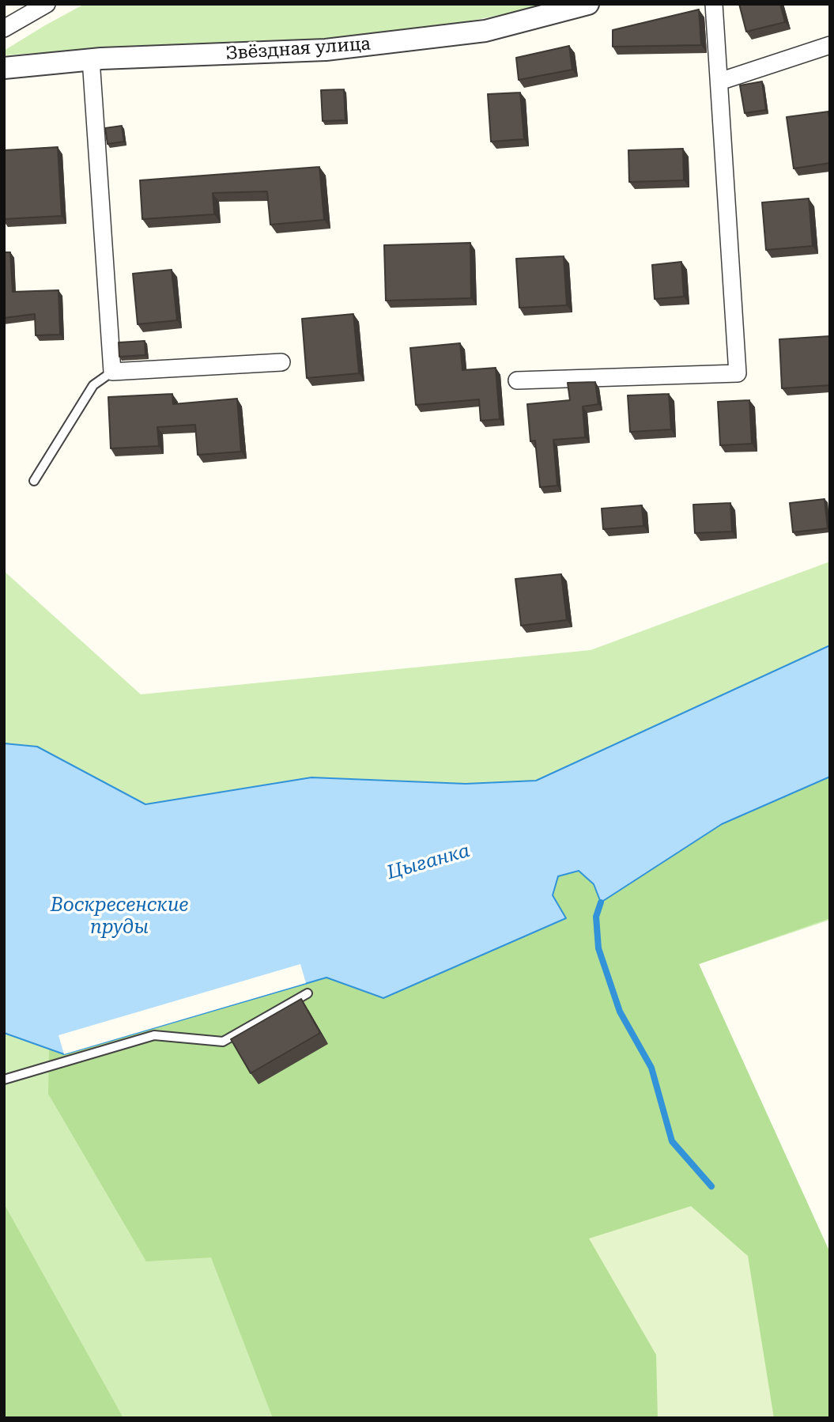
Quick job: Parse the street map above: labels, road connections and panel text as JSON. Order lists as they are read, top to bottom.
{
  "streets": {
    "street": ["Звёздная улица"]
  },
  "water": ["Цыганка", "Воскресенские пруды"]
}
